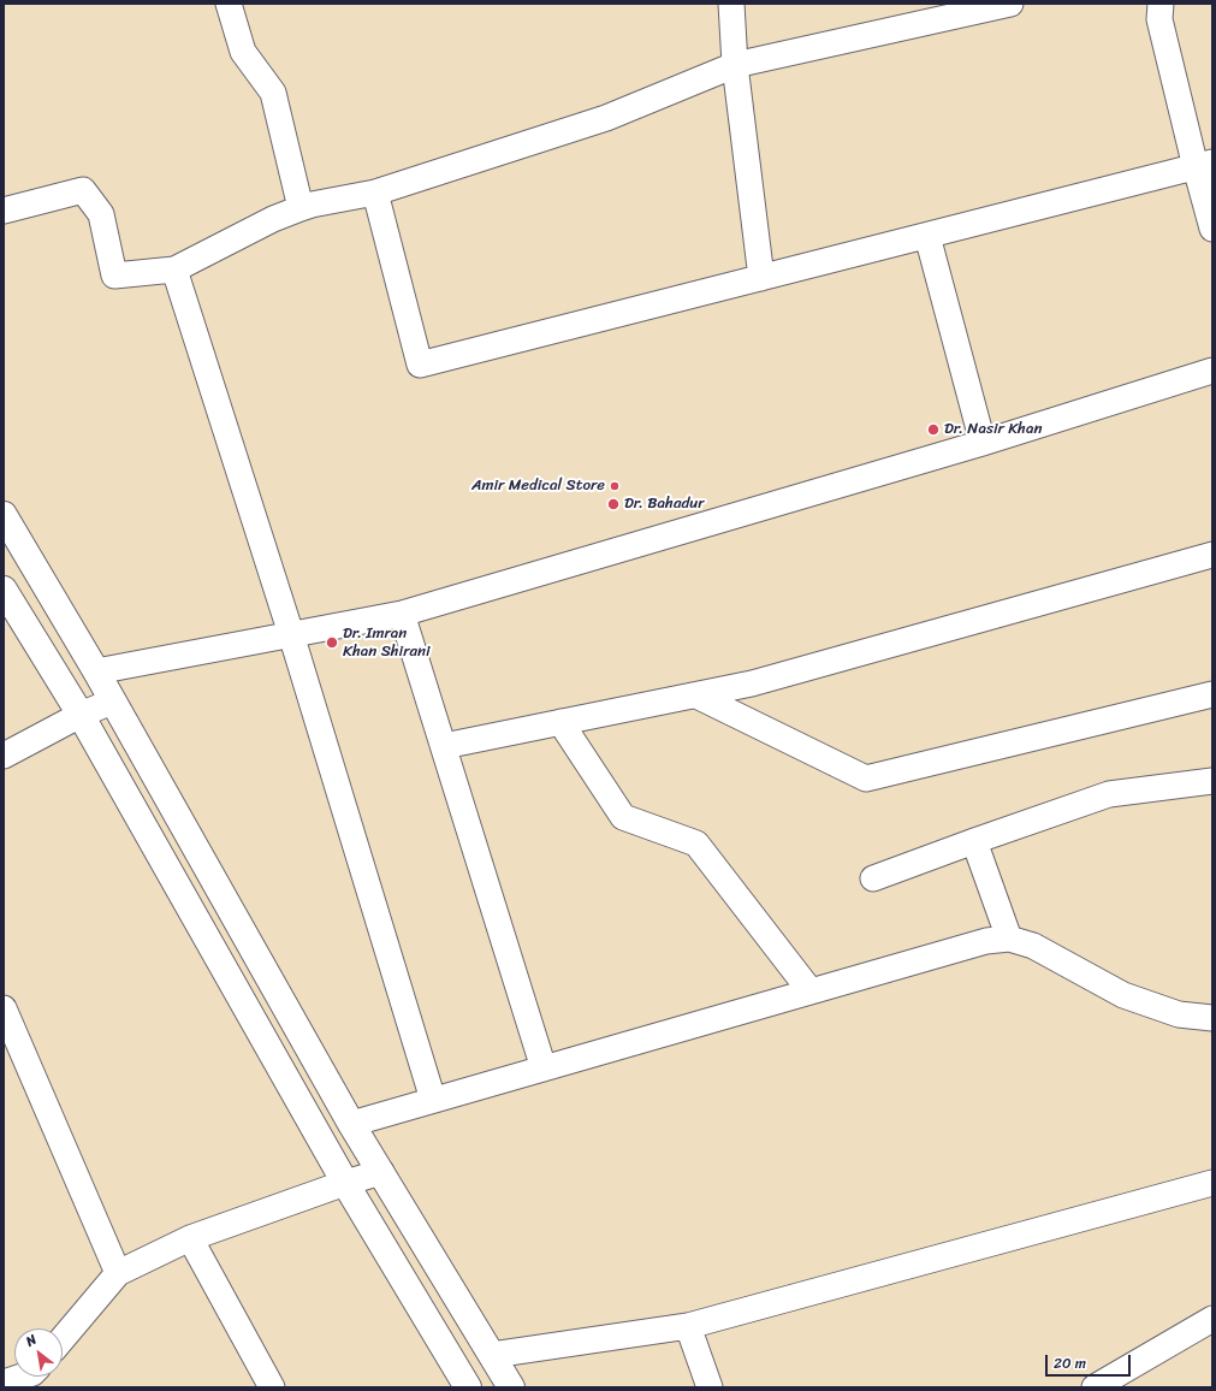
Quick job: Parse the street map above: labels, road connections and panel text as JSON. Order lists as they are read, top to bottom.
{
  "places": [
    "Dr. Nasir Khan",
    "Amir Medical Store",
    "Dr. Bahadur",
    "Dr. Imran Khan Shirani"
  ],
  "scale_bar": "20 m",
  "north": "top left"
}
